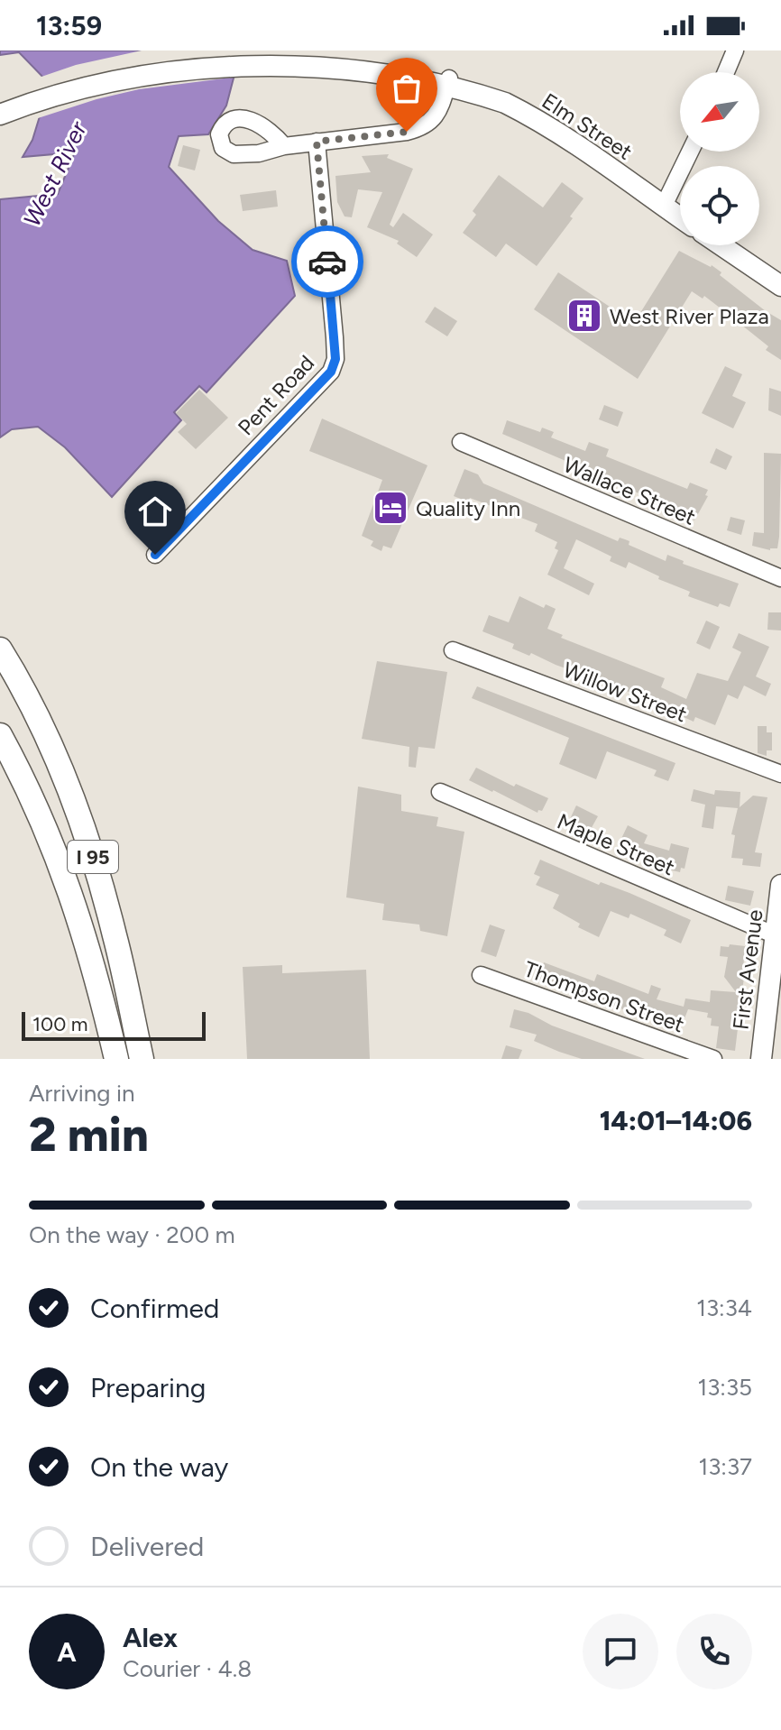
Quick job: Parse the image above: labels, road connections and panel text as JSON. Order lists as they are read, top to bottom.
{
  "streets": {
    "highway": ["I 95"],
    "main road": ["Elm Street", "First Avenue"],
    "street": [
      "Pent Road",
      "Wallace Street",
      "Willow Street",
      "Maple Street",
      "Thompson Street"
    ]
  },
  "crossings": [
    ["Maple Street", "First Avenue"]
  ],
  "water": ["West River"],
  "places": {
    "building": ["West River Plaza"],
    "hotel": ["Quality Inn"]
  },
  "scale_bar": "100 m",
  "north": "bottom left",
  "page": {
    "status": "13:59",
    "scale": "100 m",
    "heading": ["2 min", "Arriving in", "14:01–14:06"],
    "panel": ["Alex", "Courier · 4.8"],
    "bar": "On the way · 200 m",
    "list": [
      ["Confirmed", "13:34"],
      ["Preparing", "13:35"],
      ["On the way", "13:37"],
      "Delivered"
    ],
    "round": "A"
  }
}
